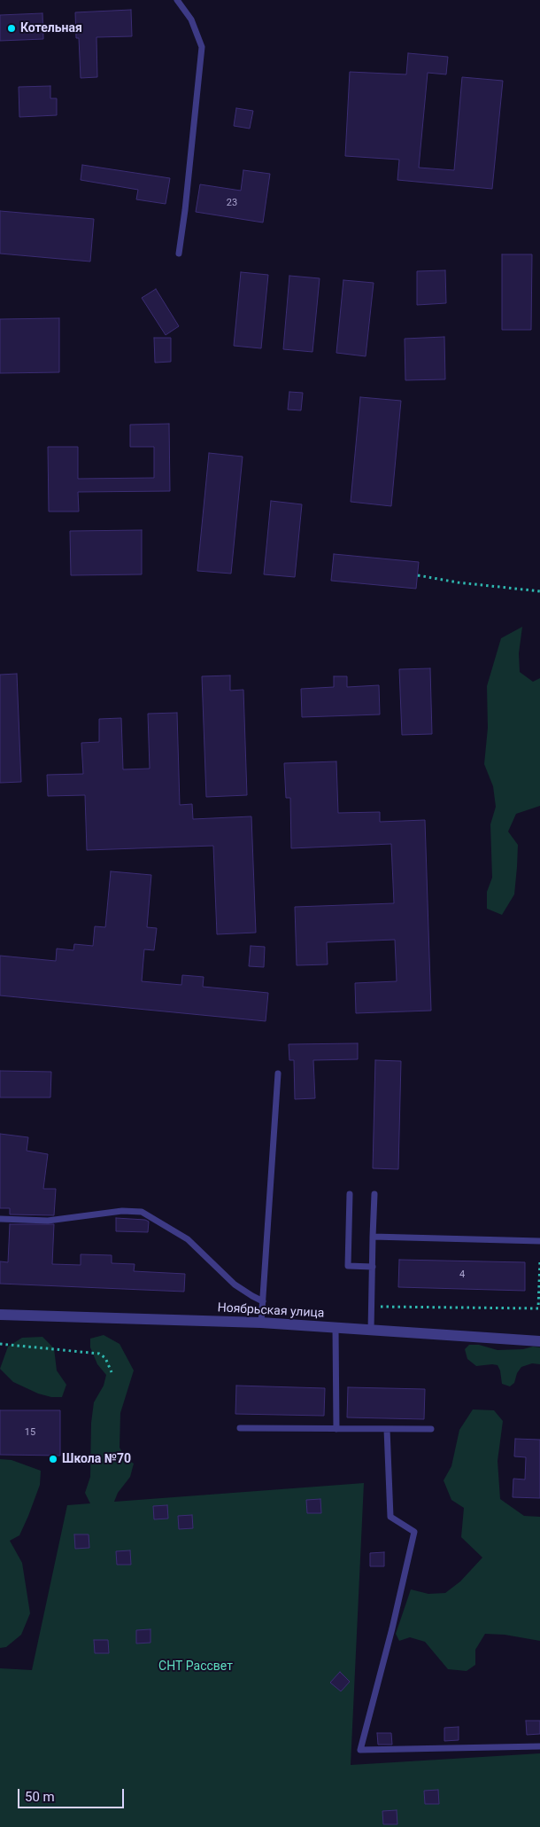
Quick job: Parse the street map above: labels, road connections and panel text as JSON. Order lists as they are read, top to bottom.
{
  "streets": {
    "street": ["Ноябрьская улица"]
  },
  "parks": ["СНТ Рассвет"],
  "places": ["Котельная", "Школа №70"],
  "house_numbers": ["23", "4", "15"],
  "scale_bar": "50 m"
}
